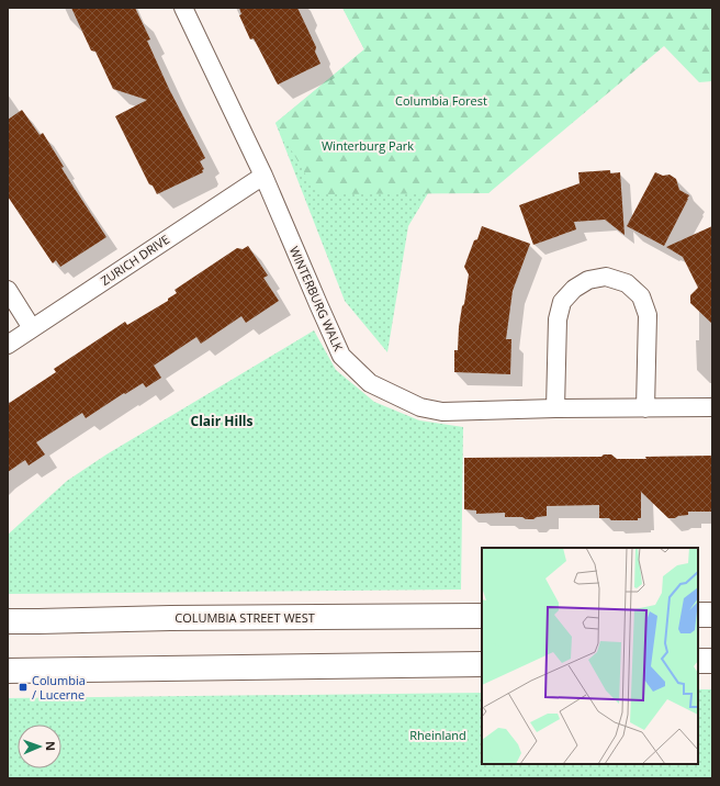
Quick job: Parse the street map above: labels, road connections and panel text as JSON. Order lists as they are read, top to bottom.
{
  "streets": {
    "main road": ["COLUMBIA STREET WEST"],
    "street": ["ZURICH DRIVE", "WINTERBURG WALK"]
  },
  "crossings": [
    ["ZURICH DRIVE", "WINTERBURG WALK"]
  ],
  "districts": ["Clair Hills"],
  "parks": ["Columbia Forest", "Winterburg Park", "Rheinland"],
  "places": {
    "transit": ["Columbia / Lucerne"]
  },
  "north": "right"
}
